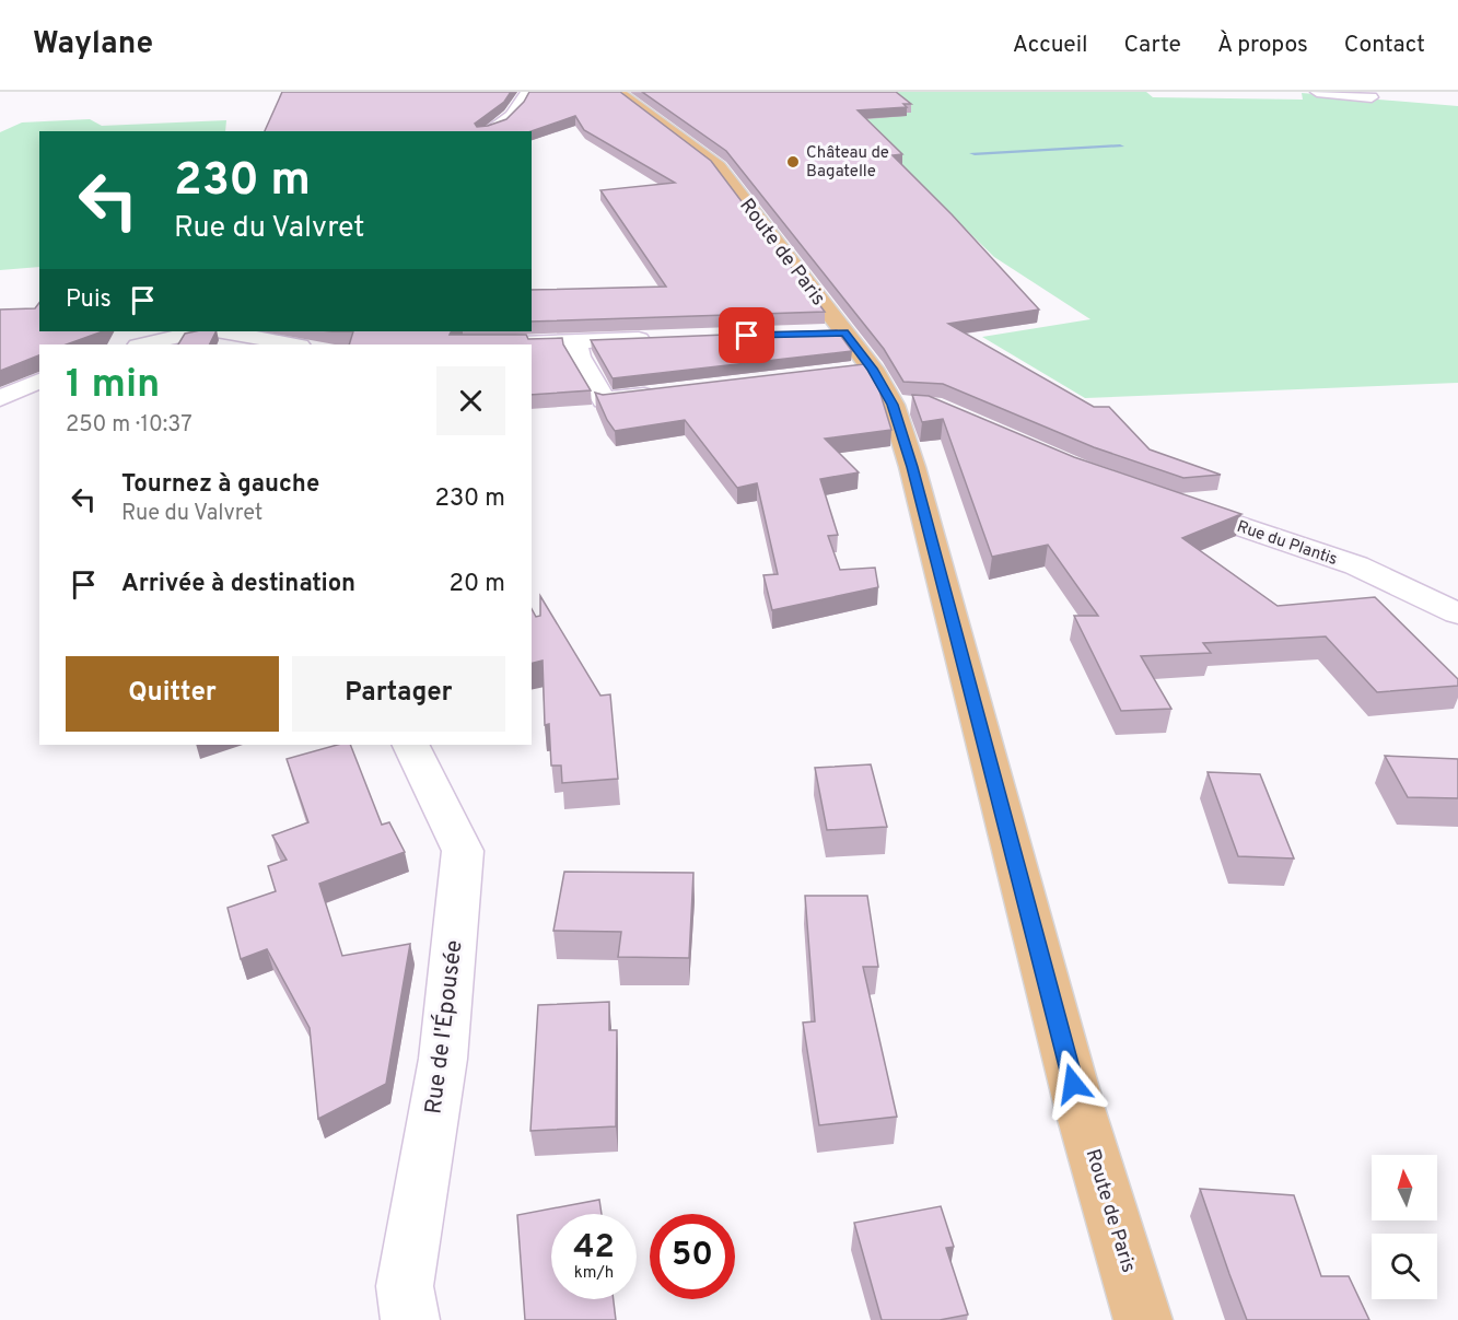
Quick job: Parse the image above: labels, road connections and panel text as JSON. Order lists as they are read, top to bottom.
{
  "streets": {
    "main road": ["Route de Paris"],
    "street": ["Rue du Plantis", "Rue de l'Épousée"]
  },
  "places": ["Château de Bagatelle"],
  "north": "top",
  "page": {
    "header": "Waylane",
    "nav": [
      "Accueil",
      "Carte",
      "À propos",
      "Contact"
    ],
    "turn": ["230 m", "Rue du Valvret"],
    "then": "Puis",
    "heading": ["1 min", "250 m · 10:37"],
    "list": [
      {
        "name": "Tournez à gauche",
        "note": "Rue du Valvret",
        "value": "230 m"
      },
      {
        "name": "Arrivée à destination",
        "value": "20 m"
      }
    ],
    "buttons": ["Quitter", "Partager"],
    "speed": "42 km/h",
    "limit": "50"
  }
}
